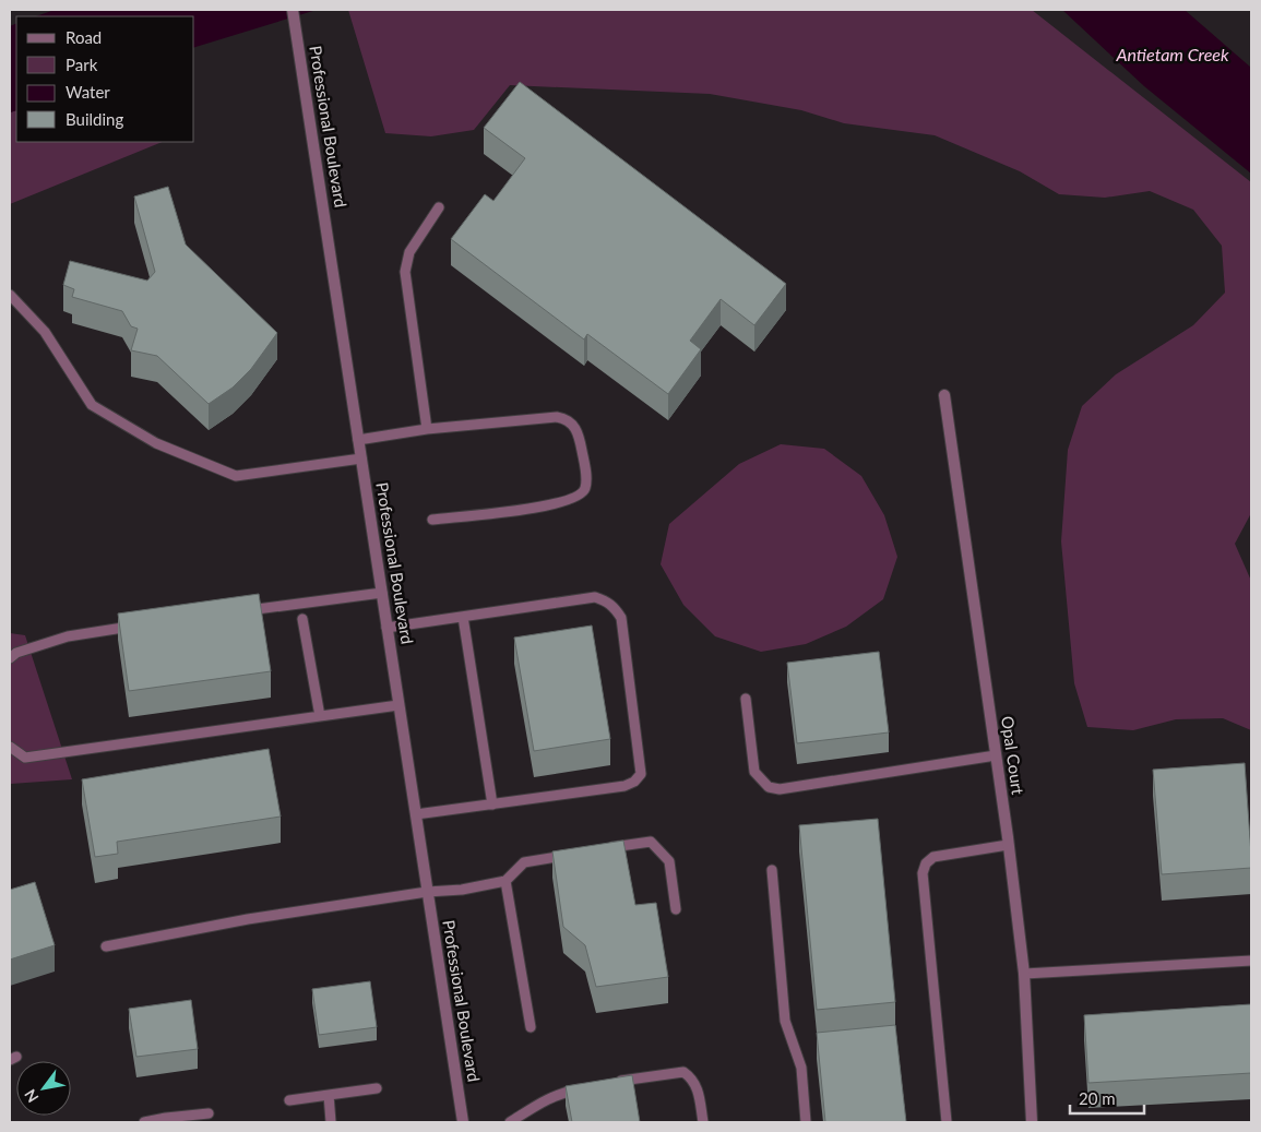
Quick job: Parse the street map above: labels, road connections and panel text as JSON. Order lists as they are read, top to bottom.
{
  "streets": {
    "street": ["Professional Boulevard", "Opal Court"]
  },
  "water": ["Antietam Creek"],
  "legend": [
    "Road",
    "Park",
    "Water",
    "Building"
  ],
  "scale_bar": "20 m",
  "north": "bottom left"
}
